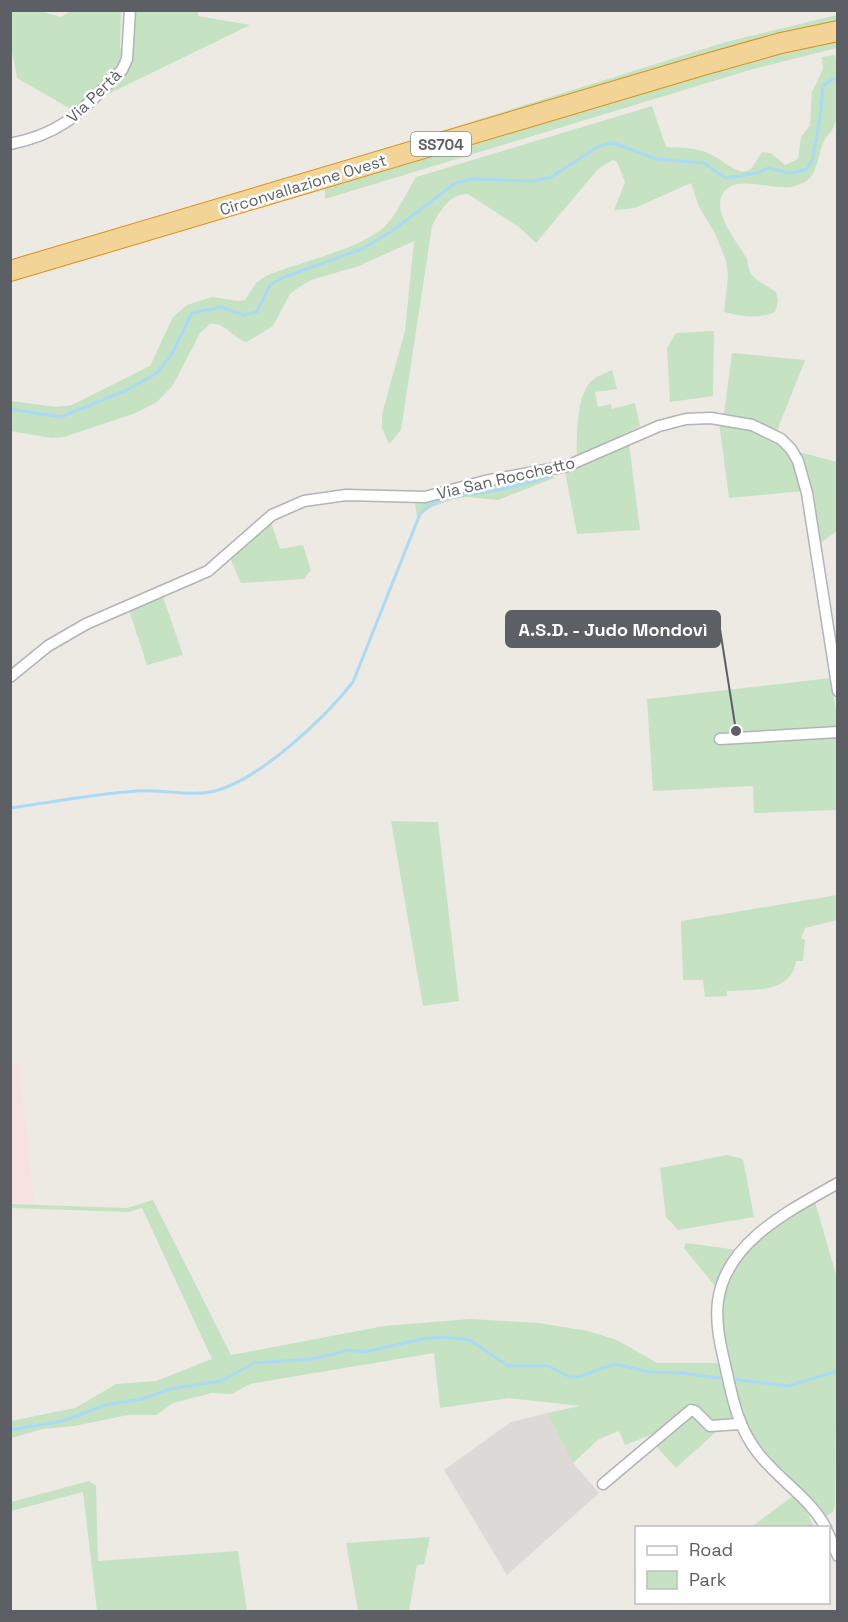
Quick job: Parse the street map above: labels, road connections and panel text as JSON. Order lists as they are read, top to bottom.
{
  "streets": {
    "highway": ["SS704", "Circonvallazione Ovest"],
    "street": ["Via Pertà", "Via San Rocchetto"]
  },
  "places": ["A.S.D. - Judo Mondovì"],
  "legend": ["Road", "Park"]
}
